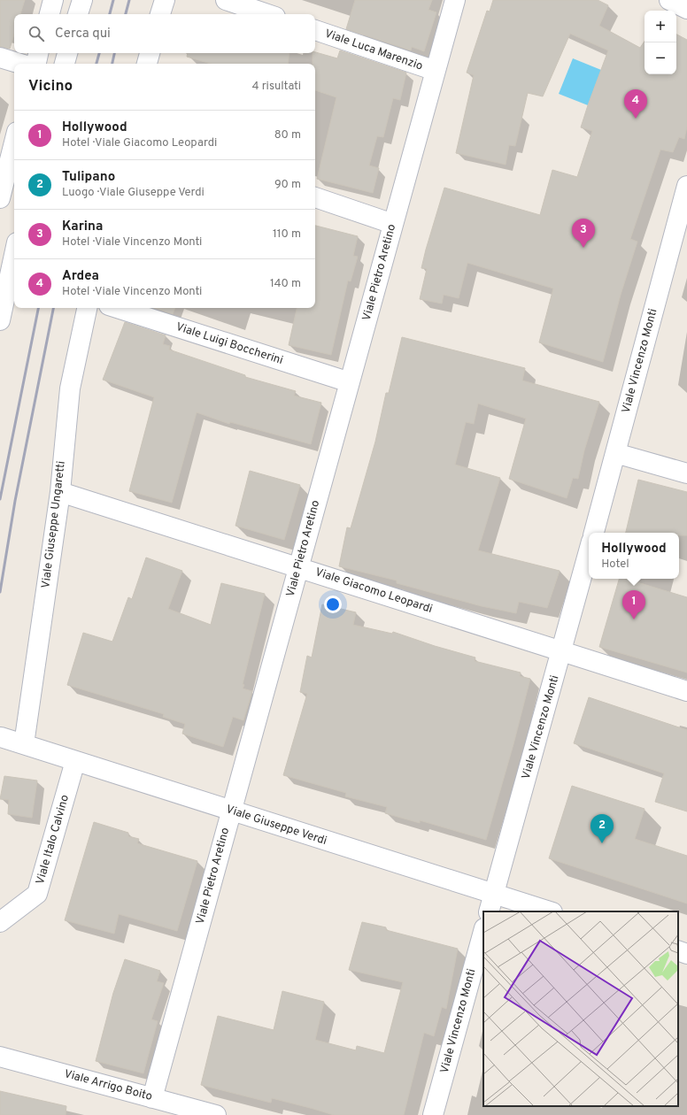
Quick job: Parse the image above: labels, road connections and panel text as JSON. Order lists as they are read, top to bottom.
{
  "streets": {
    "street": [
      "Viale Luca Marenzio",
      "Viale Pietro Aretino",
      "Viale Luigi Boccherini",
      "Viale Vincenzo Monti",
      "Viale Giuseppe Ungaretti",
      "Viale Giacomo Leopardi",
      "Viale Giuseppe Verdi",
      "Viale Italo Calvino",
      "Viale Arrigo Boito"
    ]
  },
  "crossings": [
    ["Viale Luca Marenzio", "Viale Pietro Aretino"],
    ["Viale Pietro Aretino", "Viale Luigi Boccherini"],
    ["Viale Pietro Aretino", "Viale Giacomo Leopardi"],
    ["Viale Pietro Aretino", "Viale Giuseppe Verdi"],
    ["Viale Pietro Aretino", "Viale Arrigo Boito"],
    ["Viale Vincenzo Monti", "Viale Giacomo Leopardi"],
    ["Viale Vincenzo Monti", "Viale Giuseppe Verdi"],
    ["Viale Giuseppe Ungaretti", "Viale Giacomo Leopardi"],
    ["Viale Giuseppe Ungaretti", "Viale Giuseppe Verdi"],
    ["Viale Giuseppe Verdi", "Viale Italo Calvino"]
  ],
  "page": {
    "map_buttons": ["+", "−"],
    "search": "Cerca qui",
    "heading": ["Vicino", "4 risultati"],
    "pins": [
      "4",
      "3",
      "1",
      "2"
    ],
    "list": [
      {
        "mark": "1",
        "name": "Hollywood",
        "note": "Hotel · Viale Giacomo Leopardi",
        "value": "80 m"
      },
      {
        "mark": "2",
        "name": "Tulipano",
        "note": "Luogo · Viale Giuseppe Verdi",
        "value": "90 m"
      },
      {
        "mark": "3",
        "name": "Karina",
        "note": "Hotel · Viale Vincenzo Monti",
        "value": "110 m"
      },
      {
        "mark": "4",
        "name": "Ardea",
        "note": "Hotel · Viale Vincenzo Monti",
        "value": "140 m"
      }
    ],
    "popup": ["Hollywood", "Hotel"]
  }
}
